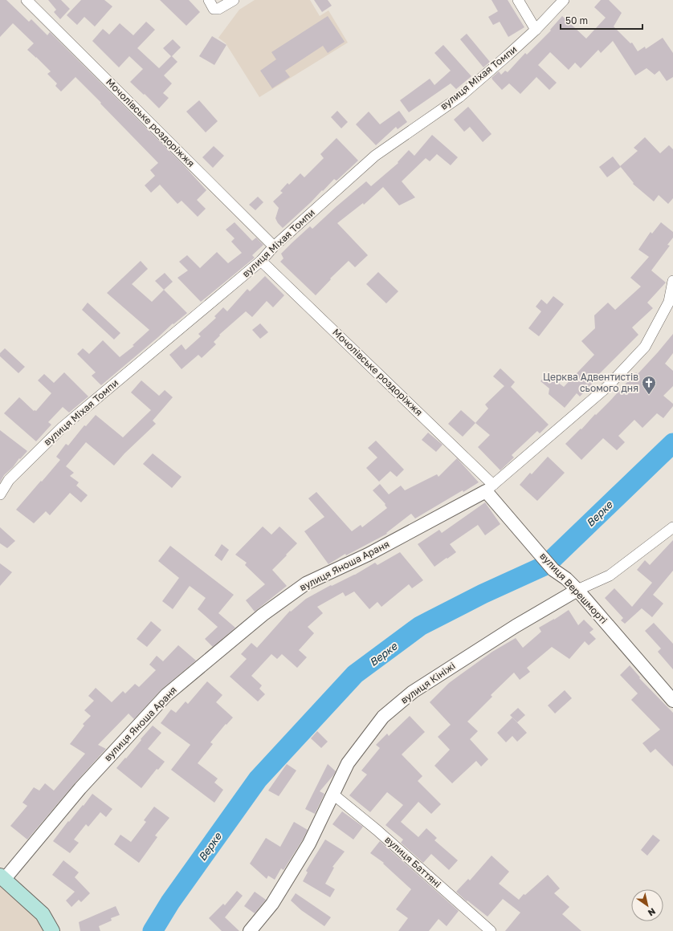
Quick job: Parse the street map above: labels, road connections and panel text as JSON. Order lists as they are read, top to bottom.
{
  "streets": {
    "street": [
      "вулиця Міхая Томпи",
      "Мочолівське роздоріжжя",
      "вулиця Яноша Араня",
      "вулиця Верешморті",
      "вулиця Кініжі",
      "вулиця Баттяні"
    ]
  },
  "crossings": [
    ["вулиця Міхая Томпи", "Мочолівське роздоріжжя"],
    ["Мочолівське роздоріжжя", "вулиця Яноша Араня"],
    ["Мочолівське роздоріжжя", "вулиця Верешморті"],
    ["вулиця Яноша Араня", "вулиця Верешморті"],
    ["вулиця Верешморті", "вулиця Кініжі"],
    ["вулиця Кініжі", "вулиця Баттяні"]
  ],
  "water": ["Верке"],
  "places": {
    "church": ["Церква Адвентистів сьомого дня"]
  },
  "scale_bar": "50 m",
  "north": "bottom right"
}
